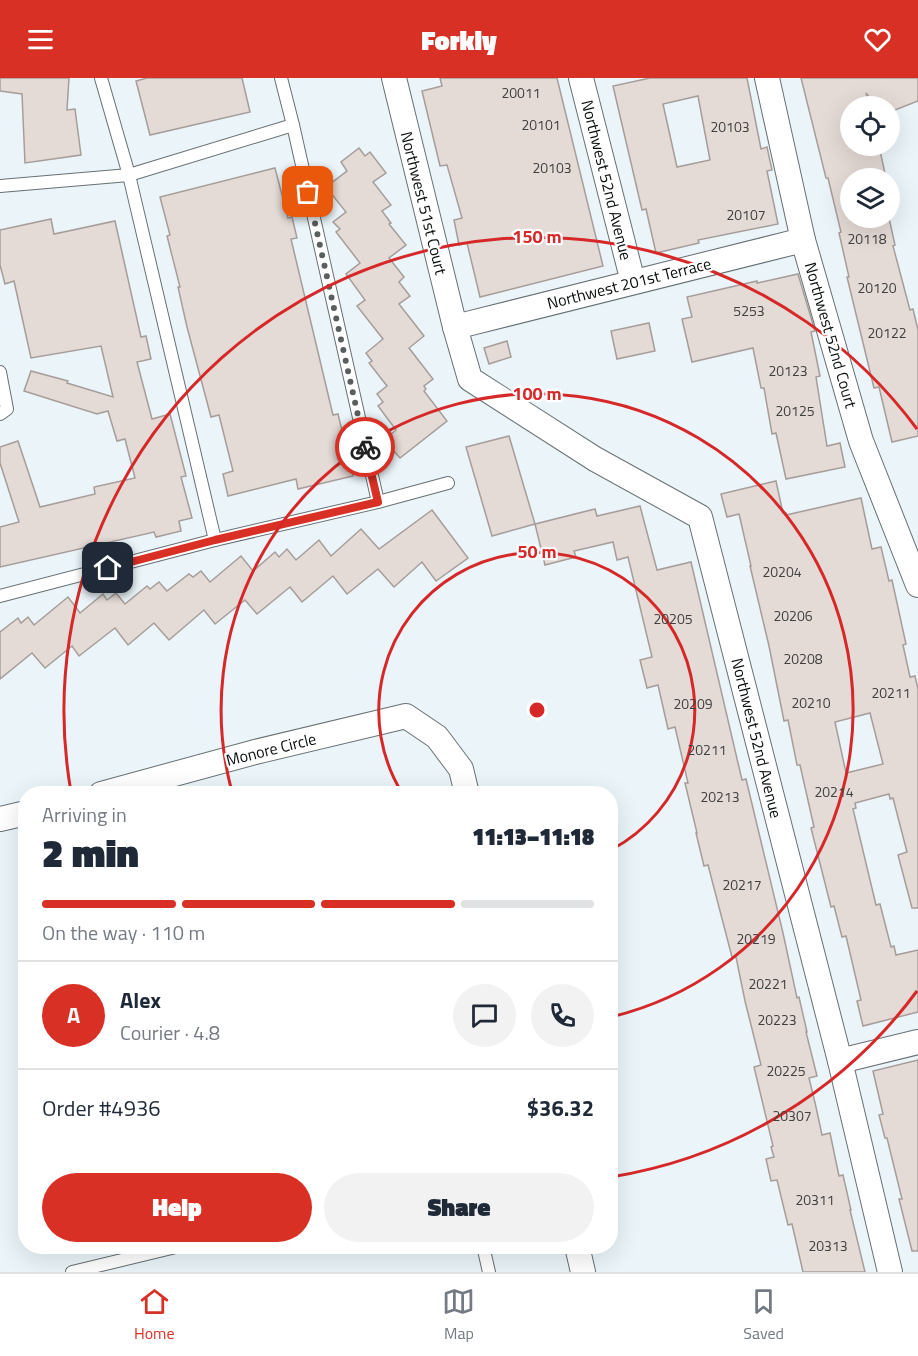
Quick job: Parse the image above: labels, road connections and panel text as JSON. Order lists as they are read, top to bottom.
{
  "streets": {
    "street": [
      "Northwest 52nd Avenue",
      "Northwest 51st Court",
      "Northwest 201st Terrace",
      "Northwest 52nd Court",
      "Monore Circle"
    ]
  },
  "crossings": [
    ["Northwest 52nd Avenue", "Northwest 51st Court"],
    ["Northwest 52nd Avenue", "Northwest 201st Terrace"],
    ["Northwest 51st Court", "Northwest 201st Terrace"],
    ["Northwest 201st Terrace", "Northwest 52nd Court"]
  ],
  "house_numbers": [
    "20011",
    "20101",
    "20103",
    "20103",
    "20107",
    "20118",
    "20120",
    "5253",
    "20122",
    "20123",
    "20125",
    "20204",
    "20206",
    "20205",
    "20208",
    "20211",
    "20210",
    "20209",
    "20211",
    "20214",
    "20213",
    "20217",
    "20219",
    "20221",
    "20223",
    "20225",
    "20307",
    "20311",
    "20313"
  ],
  "page": {
    "header": "Forkly",
    "heading": ["2 min", "Arriving in", "11:13–11:18"],
    "panel": [
      "Alex",
      "Courier · 4.8",
      "Order #4936",
      "$36.32"
    ],
    "bar": "On the way · 110 m",
    "round": "A",
    "buttons": ["Help", "Share"],
    "tabs": ["Home", "Map", "Saved"]
  },
  "rings": ["150 m", "100 m", "50 m"]
}
